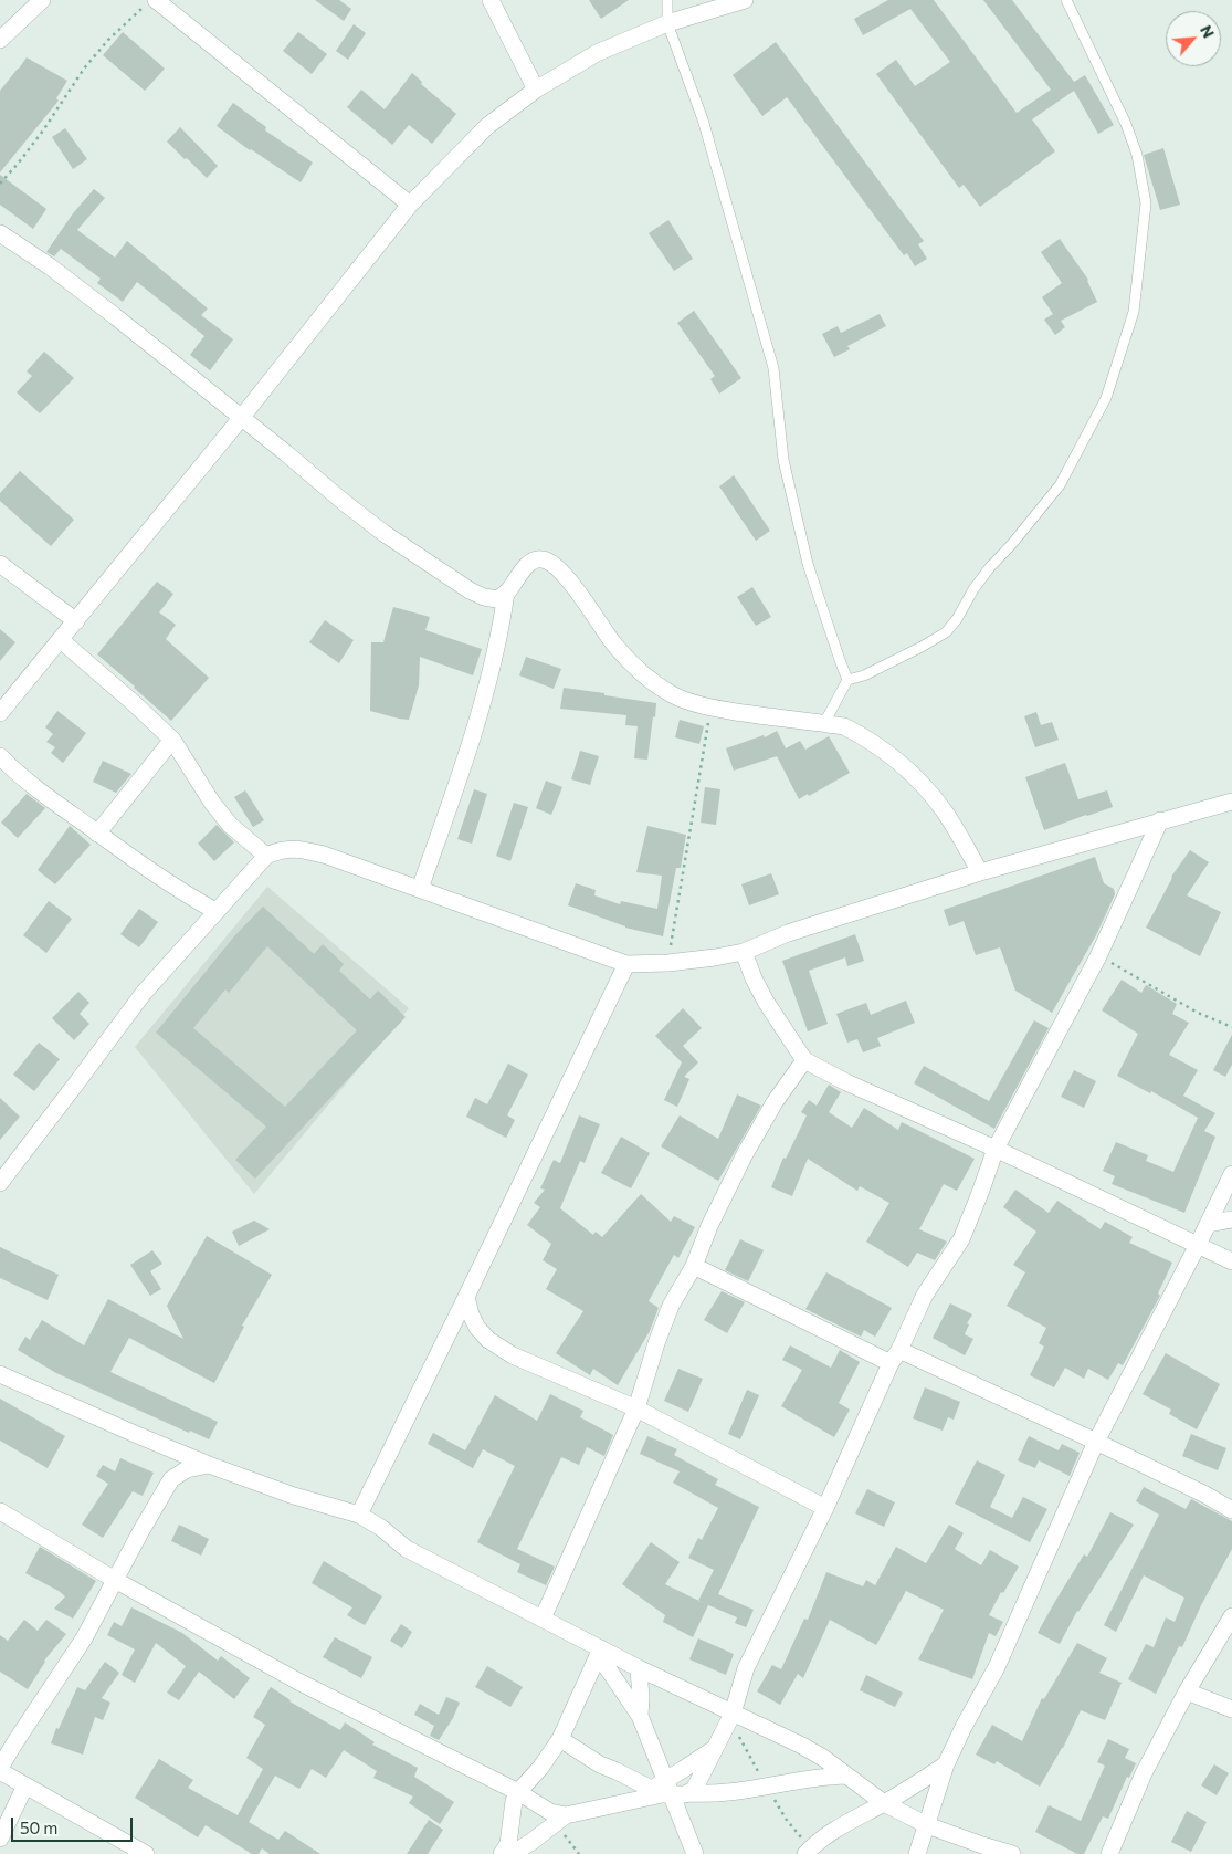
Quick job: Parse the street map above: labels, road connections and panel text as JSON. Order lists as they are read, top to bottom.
{
  "scale_bar": "50 m",
  "north": "top right"
}
